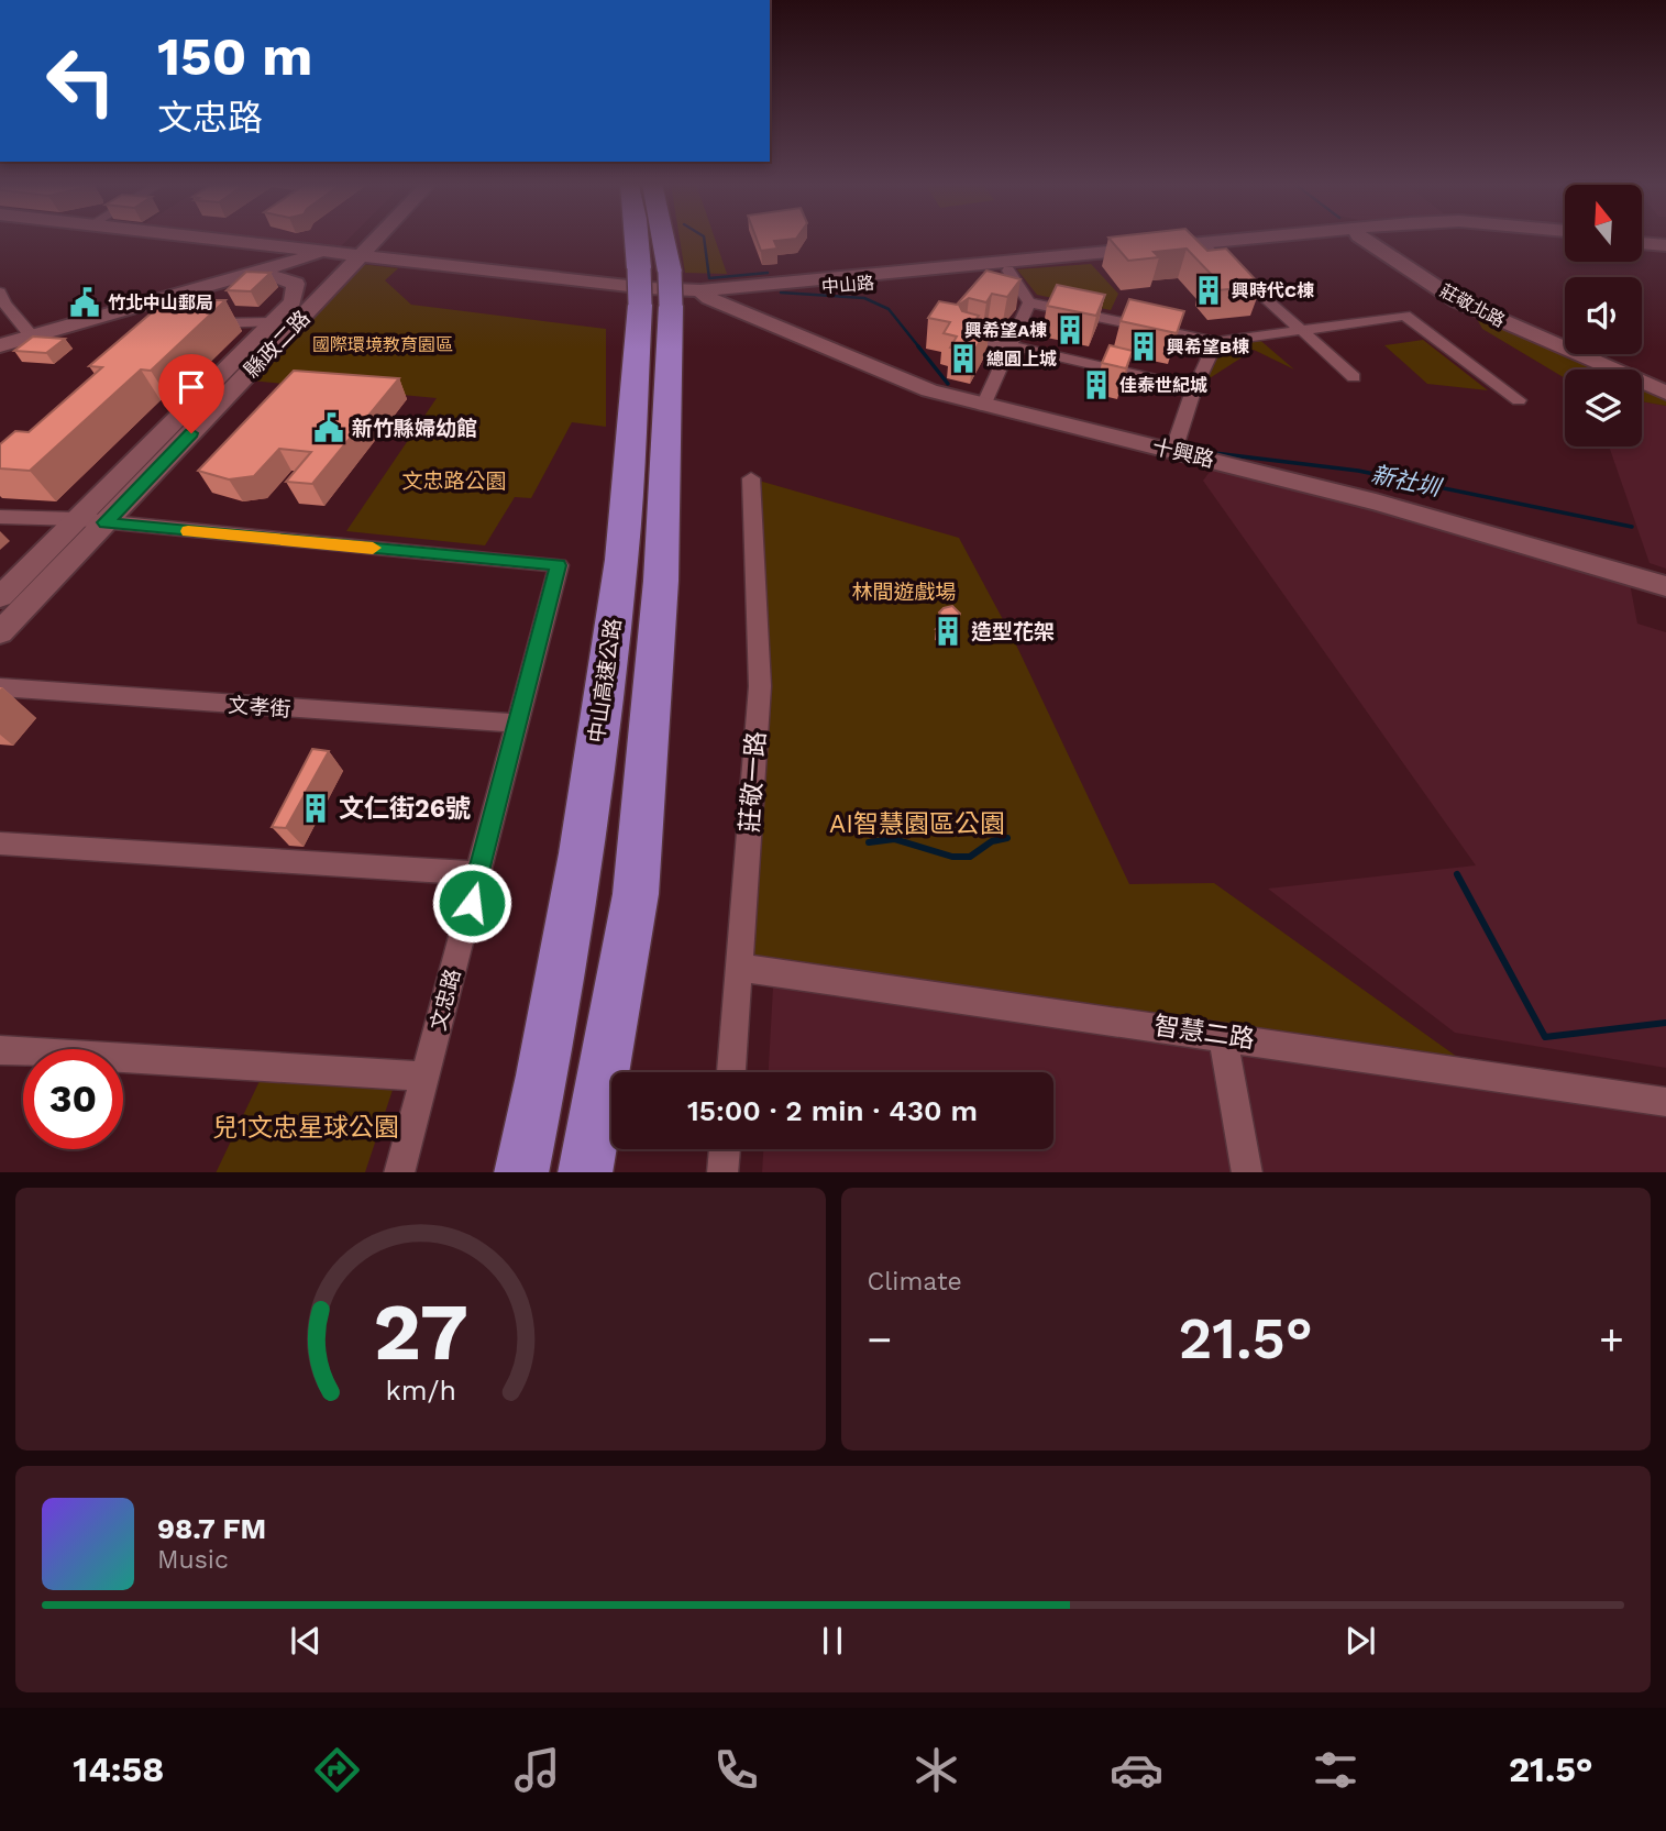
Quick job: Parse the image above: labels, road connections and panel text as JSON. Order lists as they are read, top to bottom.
{
  "streets": {
    "highway": ["中山高速公路"],
    "street": [
      "中山路",
      "莊敬北路",
      "縣政二路",
      "十興路",
      "文孝街",
      "莊敬一路",
      "文忠路",
      "智慧二路"
    ]
  },
  "crossings": [
    ["中山路", "縣政二路"],
    ["中山路", "十興路"],
    ["中山路", "中山高速公路"],
    ["縣政二路", "文忠路"],
    ["十興路", "中山高速公路"],
    ["文孝街", "文忠路"],
    ["莊敬一路", "智慧二路"]
  ],
  "water": ["新社圳"],
  "parks": [
    "國際環境教育園區",
    "文忠路公園",
    "林間遊戲場",
    "AI智慧園區公園",
    "兒1文忠星球公園"
  ],
  "places": {
    "building": [
      "興時代C棟",
      "興希望A棟",
      "興希望B棟",
      "總圓上城",
      "佳泰世紀城",
      "造型花架",
      "文仁街26號"
    ],
    "public building": ["竹北中山郵局", "新竹縣婦幼館"]
  },
  "north": "top",
  "page": {
    "turn": ["150 m", "文忠路"],
    "limit": "30",
    "trip": "15:00 · 2 min · 430 m",
    "tile": "Climate",
    "heat": ["−", "21.5°", "+"],
    "song": ["98.7 FM", "Music"],
    "tabs": ["14:58", "21.5°"],
    "gauge": ["27", "km/h"]
  }
}
